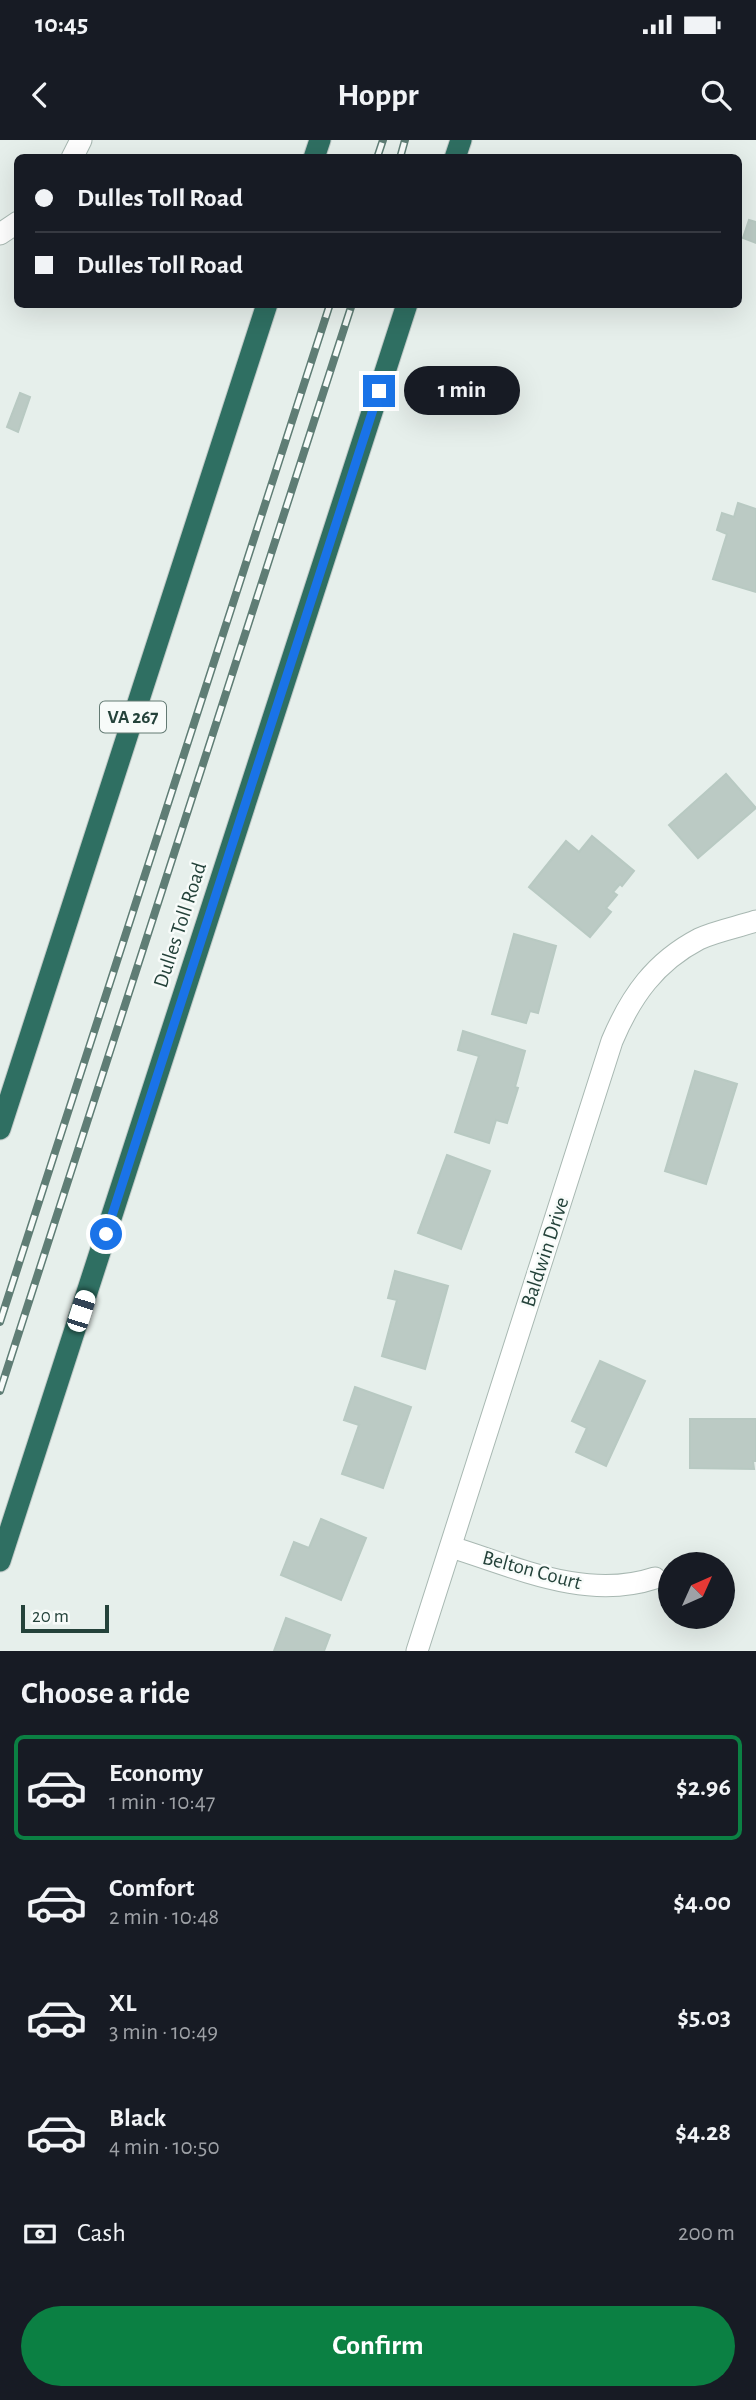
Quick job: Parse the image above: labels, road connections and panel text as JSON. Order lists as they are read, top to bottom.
{
  "streets": {
    "highway": ["VA 267", "Dulles Toll Road"],
    "street": ["Baldwin Drive", "Belton Court"]
  },
  "crossings": [
    ["Baldwin Drive", "Belton Court"]
  ],
  "scale_bar": "20 m",
  "north": "top right",
  "page": {
    "status": "10:45",
    "header": "Hoppr",
    "banner": ["Dulles Toll Road", "Dulles Toll Road"],
    "bubble": "1 min",
    "scale": "20 m",
    "heading": "Choose a ride",
    "list": [
      {
        "name": "Economy",
        "note": "1 min · 10:47",
        "value": "$2.96"
      },
      {
        "name": "Comfort",
        "note": "2 min · 10:48",
        "value": "$4.00"
      },
      {
        "name": "XL",
        "note": "3 min · 10:49",
        "value": "$5.03"
      },
      {
        "name": "Black",
        "note": "4 min · 10:50",
        "value": "$4.28"
      }
    ],
    "pay": ["Cash", "200 m"],
    "buttons": "Confirm"
  }
}
